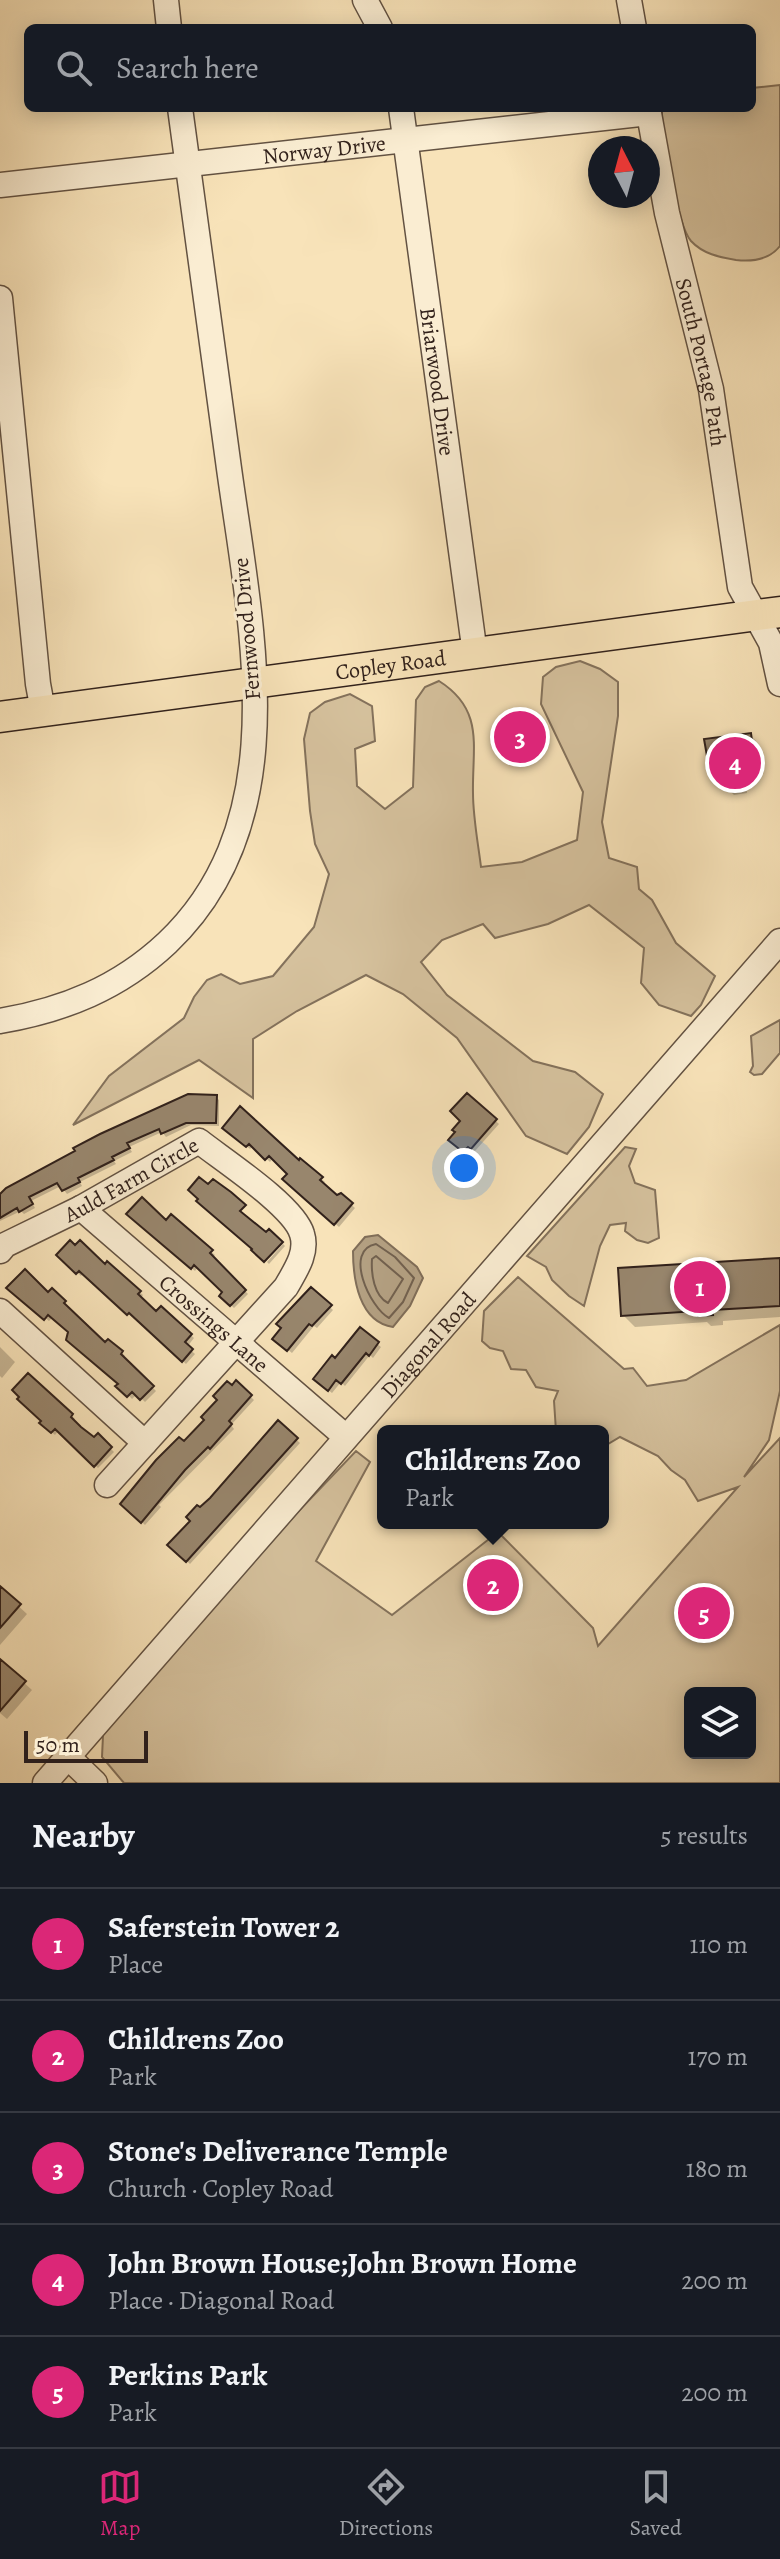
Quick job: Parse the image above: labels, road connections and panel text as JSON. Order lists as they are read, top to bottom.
{
  "streets": {
    "main road": ["Copley Road"],
    "street": [
      "Norway Drive",
      "South Portage Path",
      "Briarwood Drive",
      "Fernwood Drive",
      "Auld Farm Circle",
      "Crossings Lane",
      "Diagonal Road"
    ]
  },
  "crossings": [
    ["Norway Drive", "Briarwood Drive"],
    ["Norway Drive", "Fernwood Drive"],
    ["South Portage Path", "Copley Road"],
    ["Briarwood Drive", "Copley Road"],
    ["Fernwood Drive", "Copley Road"],
    ["Auld Farm Circle", "Crossings Lane"],
    ["Crossings Lane", "Diagonal Road"]
  ],
  "scale_bar": "50 m",
  "north": "top",
  "page": {
    "search": "Search here",
    "pins": [
      "3",
      "4",
      "1",
      "2",
      "5"
    ],
    "popup": ["Childrens Zoo", "Park"],
    "scale": "50 m",
    "heading": ["Nearby", "5 results"],
    "list": [
      {
        "mark": "1",
        "name": "Saferstein Tower 2",
        "note": "Place",
        "value": "110 m"
      },
      {
        "mark": "2",
        "name": "Childrens Zoo",
        "note": "Park",
        "value": "170 m"
      },
      {
        "mark": "3",
        "name": "Stone's Deliverance Temple",
        "note": "Church · Copley Road",
        "value": "180 m"
      },
      {
        "mark": "4",
        "name": "John Brown House;John Brown Home",
        "note": "Place · Diagonal Road",
        "value": "200 m"
      },
      {
        "mark": "5",
        "name": "Perkins Park",
        "note": "Park",
        "value": "200 m"
      }
    ],
    "nav": ["Map", "Directions", "Saved"]
  }
}
